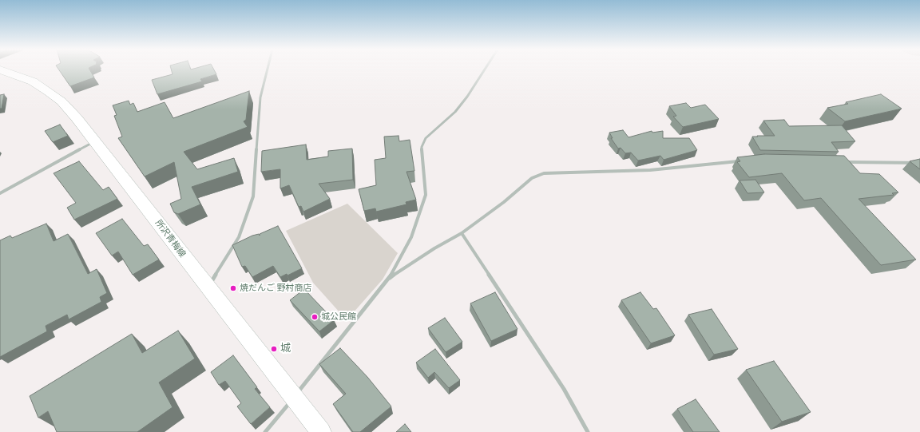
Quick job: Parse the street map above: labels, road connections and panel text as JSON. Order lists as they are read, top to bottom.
{
  "streets": {
    "main road": ["所沢青梅線"]
  },
  "places": ["焼だんご 野村商店", "城公民館", "城"]
}
